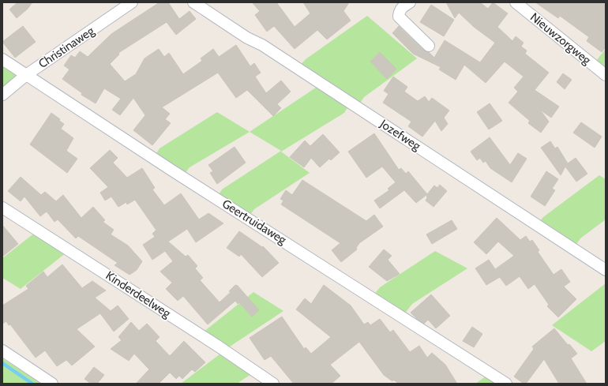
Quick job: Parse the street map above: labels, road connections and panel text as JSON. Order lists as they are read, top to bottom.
{
  "streets": {
    "street": [
      "Nieuwzorgweg",
      "Christinaweg",
      "Jozefweg",
      "Geertruidaweg",
      "Kinderdeelweg"
    ]
  },
  "crossings": [
    ["Christinaweg", "Geertruidaweg"]
  ]
}
